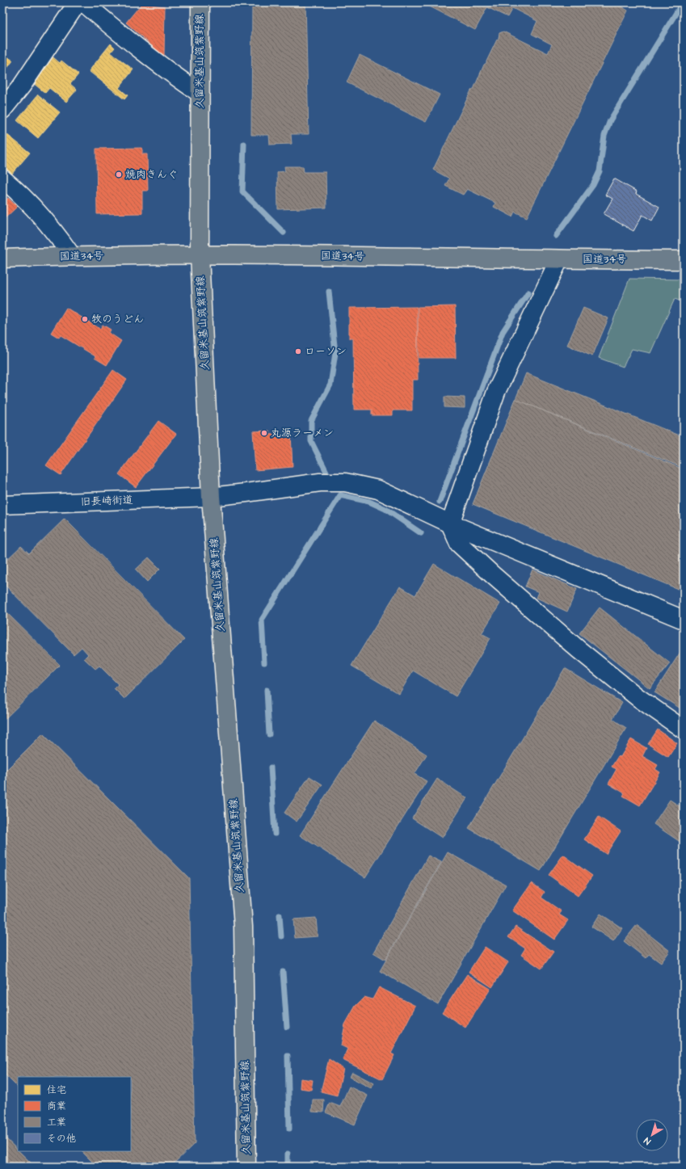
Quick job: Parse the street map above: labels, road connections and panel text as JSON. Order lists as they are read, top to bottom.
{
  "streets": {
    "main road": ["久留米基山筑紫野線", "国道34号"],
    "street": ["旧長崎街道"]
  },
  "crossings": [
    ["久留米基山筑紫野線", "国道34号"],
    ["久留米基山筑紫野線", "旧長崎街道"]
  ],
  "places": [
    "焼肉きんぐ",
    "牧のうどん",
    "ローソン",
    "丸源ラーメン"
  ],
  "legend": [
    "住宅",
    "商業",
    "工業",
    "その他"
  ],
  "north": "bottom left"
}
